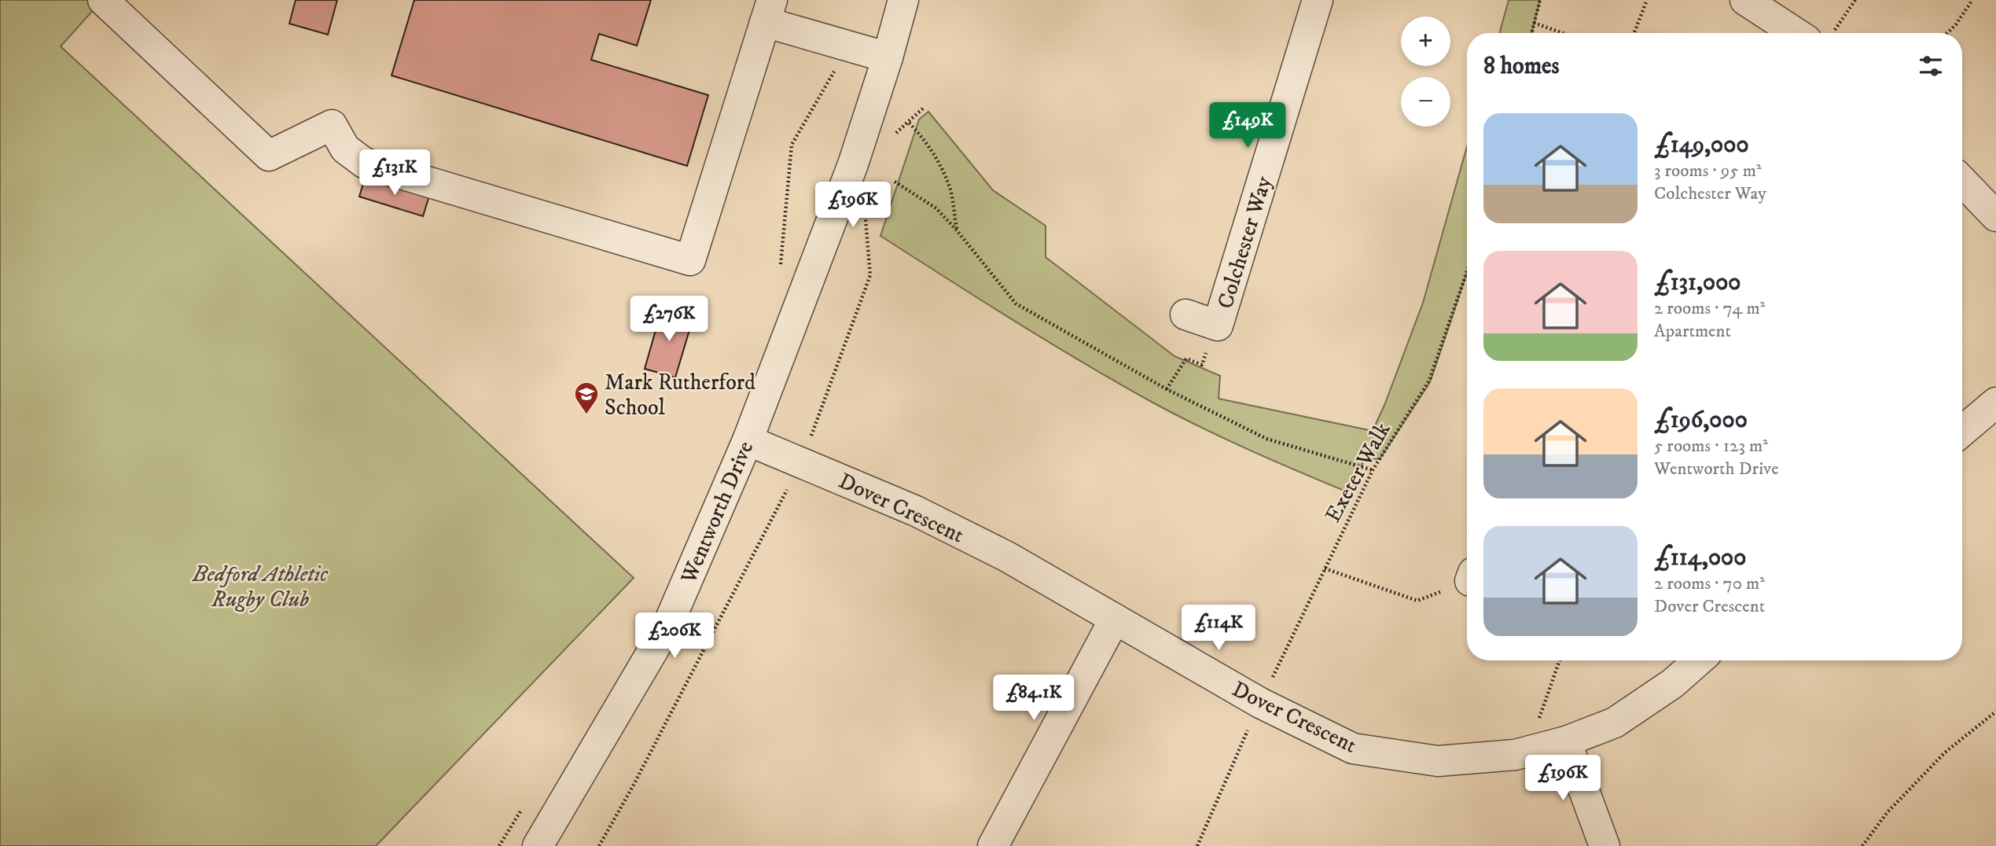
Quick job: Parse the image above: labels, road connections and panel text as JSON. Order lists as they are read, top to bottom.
{
  "streets": {
    "street": ["Colchester Way", "Dover Crescent", "Wentworth Drive"],
    "path": ["Exeter Walk"]
  },
  "crossings": [
    ["Exeter Walk", "Dover Crescent"],
    ["Dover Crescent", "Wentworth Drive"]
  ],
  "parks": ["Bedford Athletic Rugby Club"],
  "places": {
    "school or university": ["Mark Rutherford School"]
  },
  "page": {
    "map_buttons": ["+", "−"],
    "heading": "8 homes",
    "list": [
      {
        "name": "£149,000",
        "note": "3 rooms · 95 m² · Colchester Way"
      },
      {
        "name": "£131,000",
        "note": "2 rooms · 74 m² · Apartment"
      },
      {
        "name": "£196,000",
        "note": "5 rooms · 123 m² · Wentworth Drive"
      },
      {
        "name": "£114,000",
        "note": "2 rooms · 70 m² · Dover Crescent"
      }
    ],
    "price": [
      "£149K",
      "£131K",
      "£196K",
      "£276K",
      "£114K",
      "£206K",
      "£84.1K",
      "£196K"
    ]
  }
}
